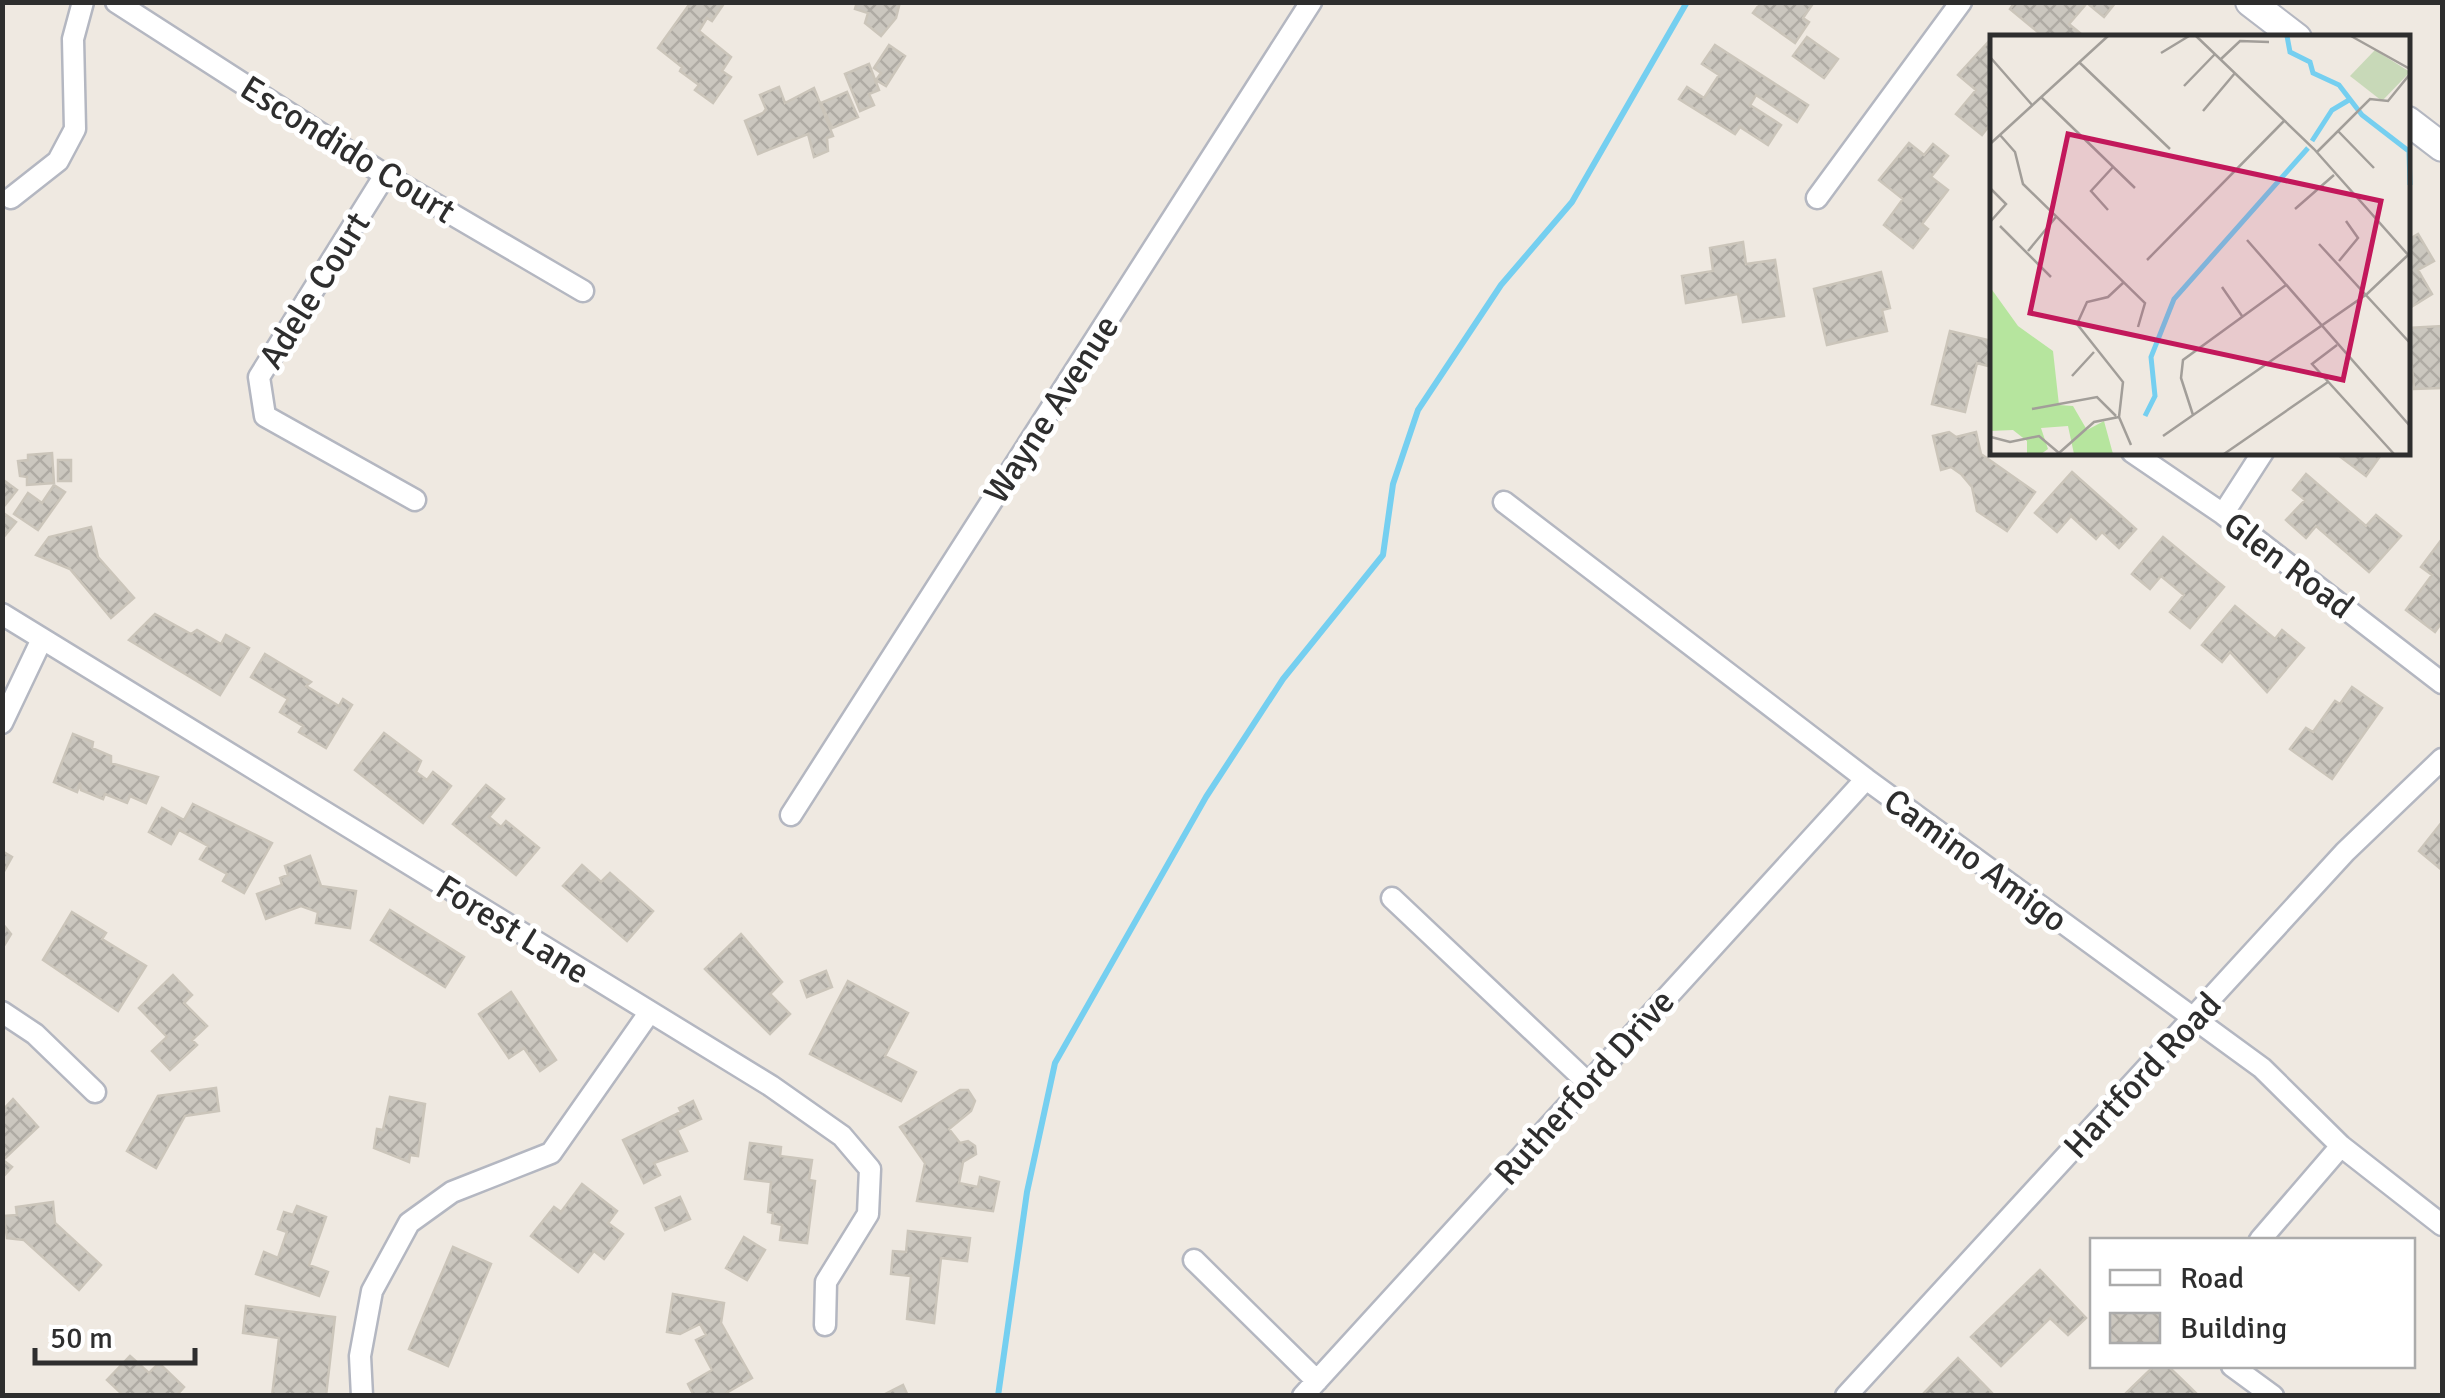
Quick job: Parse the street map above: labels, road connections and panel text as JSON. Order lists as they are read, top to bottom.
{
  "streets": {
    "street": [
      "Escondido Court",
      "Adele Court",
      "Wayne Avenue",
      "Glen Road",
      "Camino Amigo",
      "Forest Lane",
      "Hartford Road",
      "Rutherford Drive"
    ]
  },
  "crossings": [
    ["Escondido Court", "Adele Court"],
    ["Camino Amigo", "Hartford Road"],
    ["Camino Amigo", "Rutherford Drive"]
  ],
  "legend": ["Road", "Building"],
  "scale_bar": "50 m"
}
